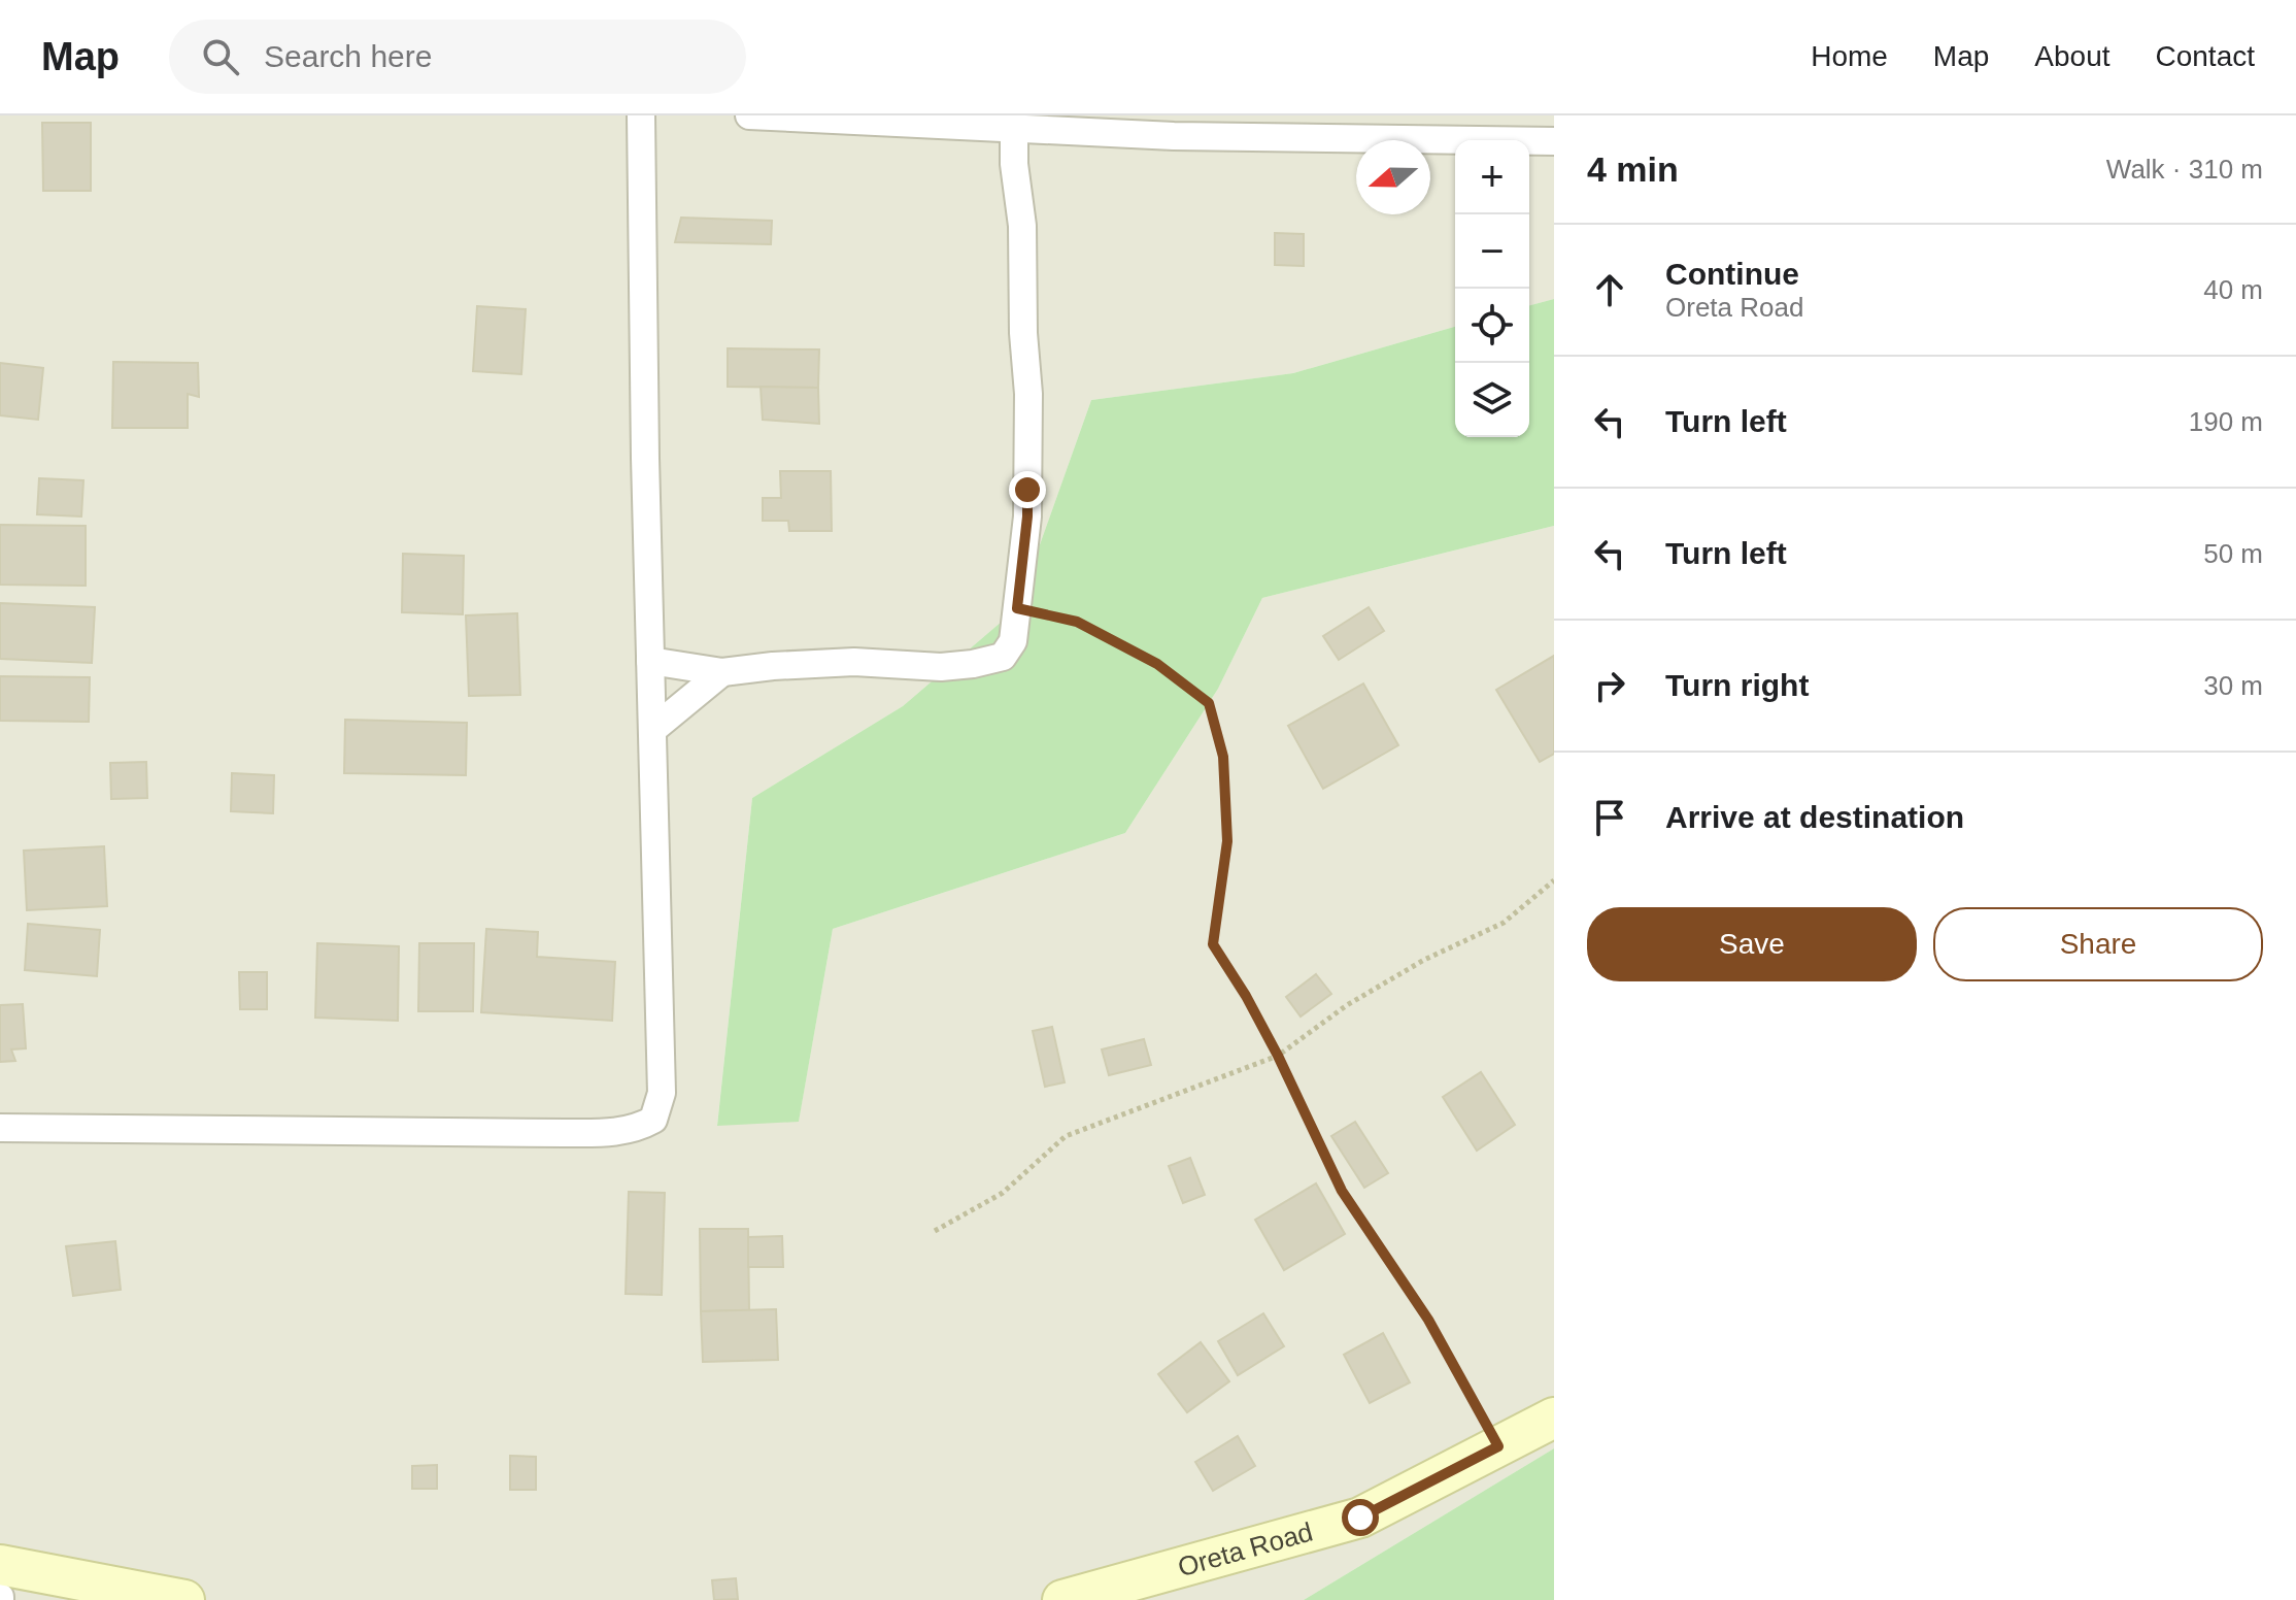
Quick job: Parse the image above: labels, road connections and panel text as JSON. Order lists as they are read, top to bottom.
{
  "streets": {
    "street": ["Oreta Road"]
  },
  "north": "left",
  "page": {
    "header": "Map",
    "search": "Search here",
    "nav": [
      "Home",
      "Map",
      "About",
      "Contact"
    ],
    "heading": ["4 min", "Walk · 310 m"],
    "map_buttons": ["+", "−"],
    "list": [
      ["Continue", "Oreta Road", "40 m"],
      ["Turn left", "190 m"],
      ["Turn left", "50 m"],
      ["Turn right", "30 m"],
      "Arrive at destination"
    ],
    "buttons": ["Save", "Share"]
  }
}
